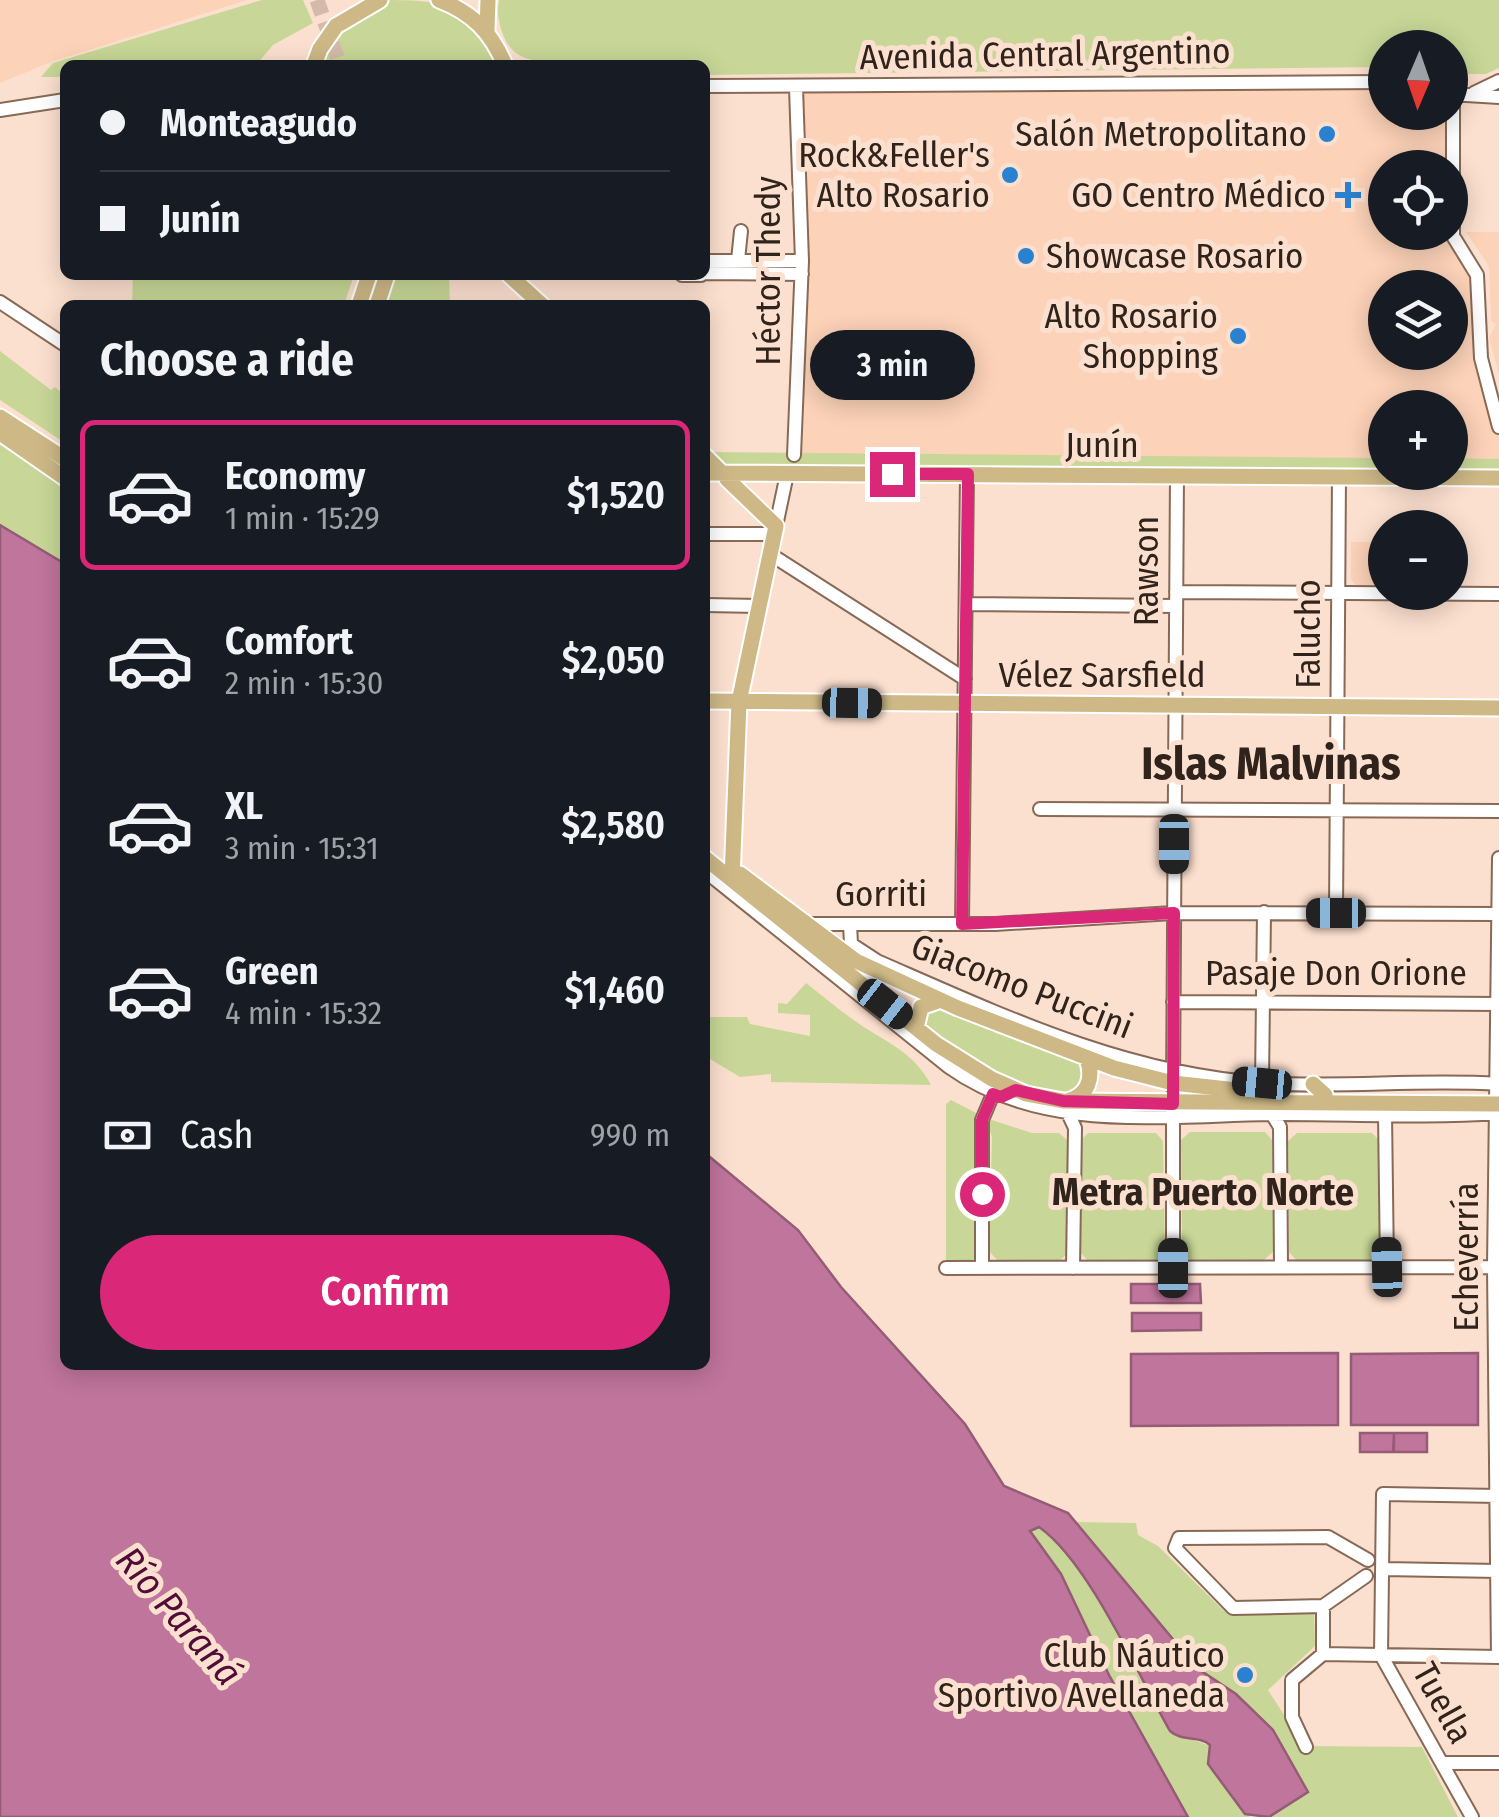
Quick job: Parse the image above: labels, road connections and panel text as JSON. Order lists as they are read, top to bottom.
{
  "streets": {
    "main road": ["Junín", "Vélez Sarsfield"],
    "street": [
      "Avenida Central Argentino",
      "Héctor Thedy",
      "Rawson",
      "Falucho",
      "Gorriti",
      "Pasaje Don Orione",
      "Giacomo Puccini",
      "Echeverría",
      "Tuella"
    ]
  },
  "crossings": [
    ["Avenida Central Argentino", "Héctor Thedy"],
    ["Junín", "Rawson"],
    ["Junín", "Falucho"],
    ["Rawson", "Vélez Sarsfield"],
    ["Rawson", "Gorriti"],
    ["Rawson", "Pasaje Don Orione"],
    ["Falucho", "Vélez Sarsfield"],
    ["Falucho", "Gorriti"],
    ["Gorriti", "Giacomo Puccini"],
    ["Gorriti", "Echeverría"],
    ["Pasaje Don Orione", "Echeverría"],
    ["Echeverría", "Tuella"]
  ],
  "districts": ["Islas Malvinas", "Metra Puerto Norte"],
  "water": ["Río Paraná"],
  "places": {
    "other": [
      "Salón Metropolitano",
      "Rock&Feller's Alto Rosario",
      "Showcase Rosario",
      "Alto Rosario Shopping",
      "Club Náutico Sportivo Avellaneda"
    ],
    "health": ["GO Centro Médico"]
  },
  "north": "bottom",
  "page": {
    "map_buttons": ["+", "−"],
    "banner": ["Monteagudo", "Junín"],
    "heading": "Choose a ride",
    "bubble": "3 min",
    "list": [
      {
        "name": "Economy",
        "note": "1 min · 15:29",
        "value": "$1,520"
      },
      {
        "name": "Comfort",
        "note": "2 min · 15:30",
        "value": "$2,050"
      },
      {
        "name": "XL",
        "note": "3 min · 15:31",
        "value": "$2,580"
      },
      {
        "name": "Green",
        "note": "4 min · 15:32",
        "value": "$1,460"
      }
    ],
    "pay": ["Cash", "990 m"],
    "buttons": "Confirm"
  }
}
